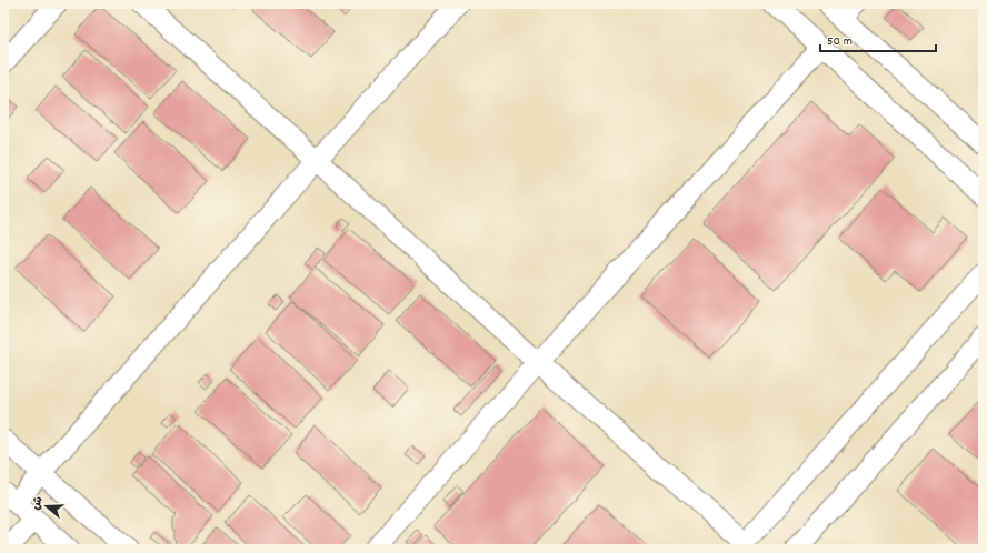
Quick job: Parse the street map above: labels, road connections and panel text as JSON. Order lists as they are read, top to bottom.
{
  "scale_bar": "50 m",
  "north": "left"
}
